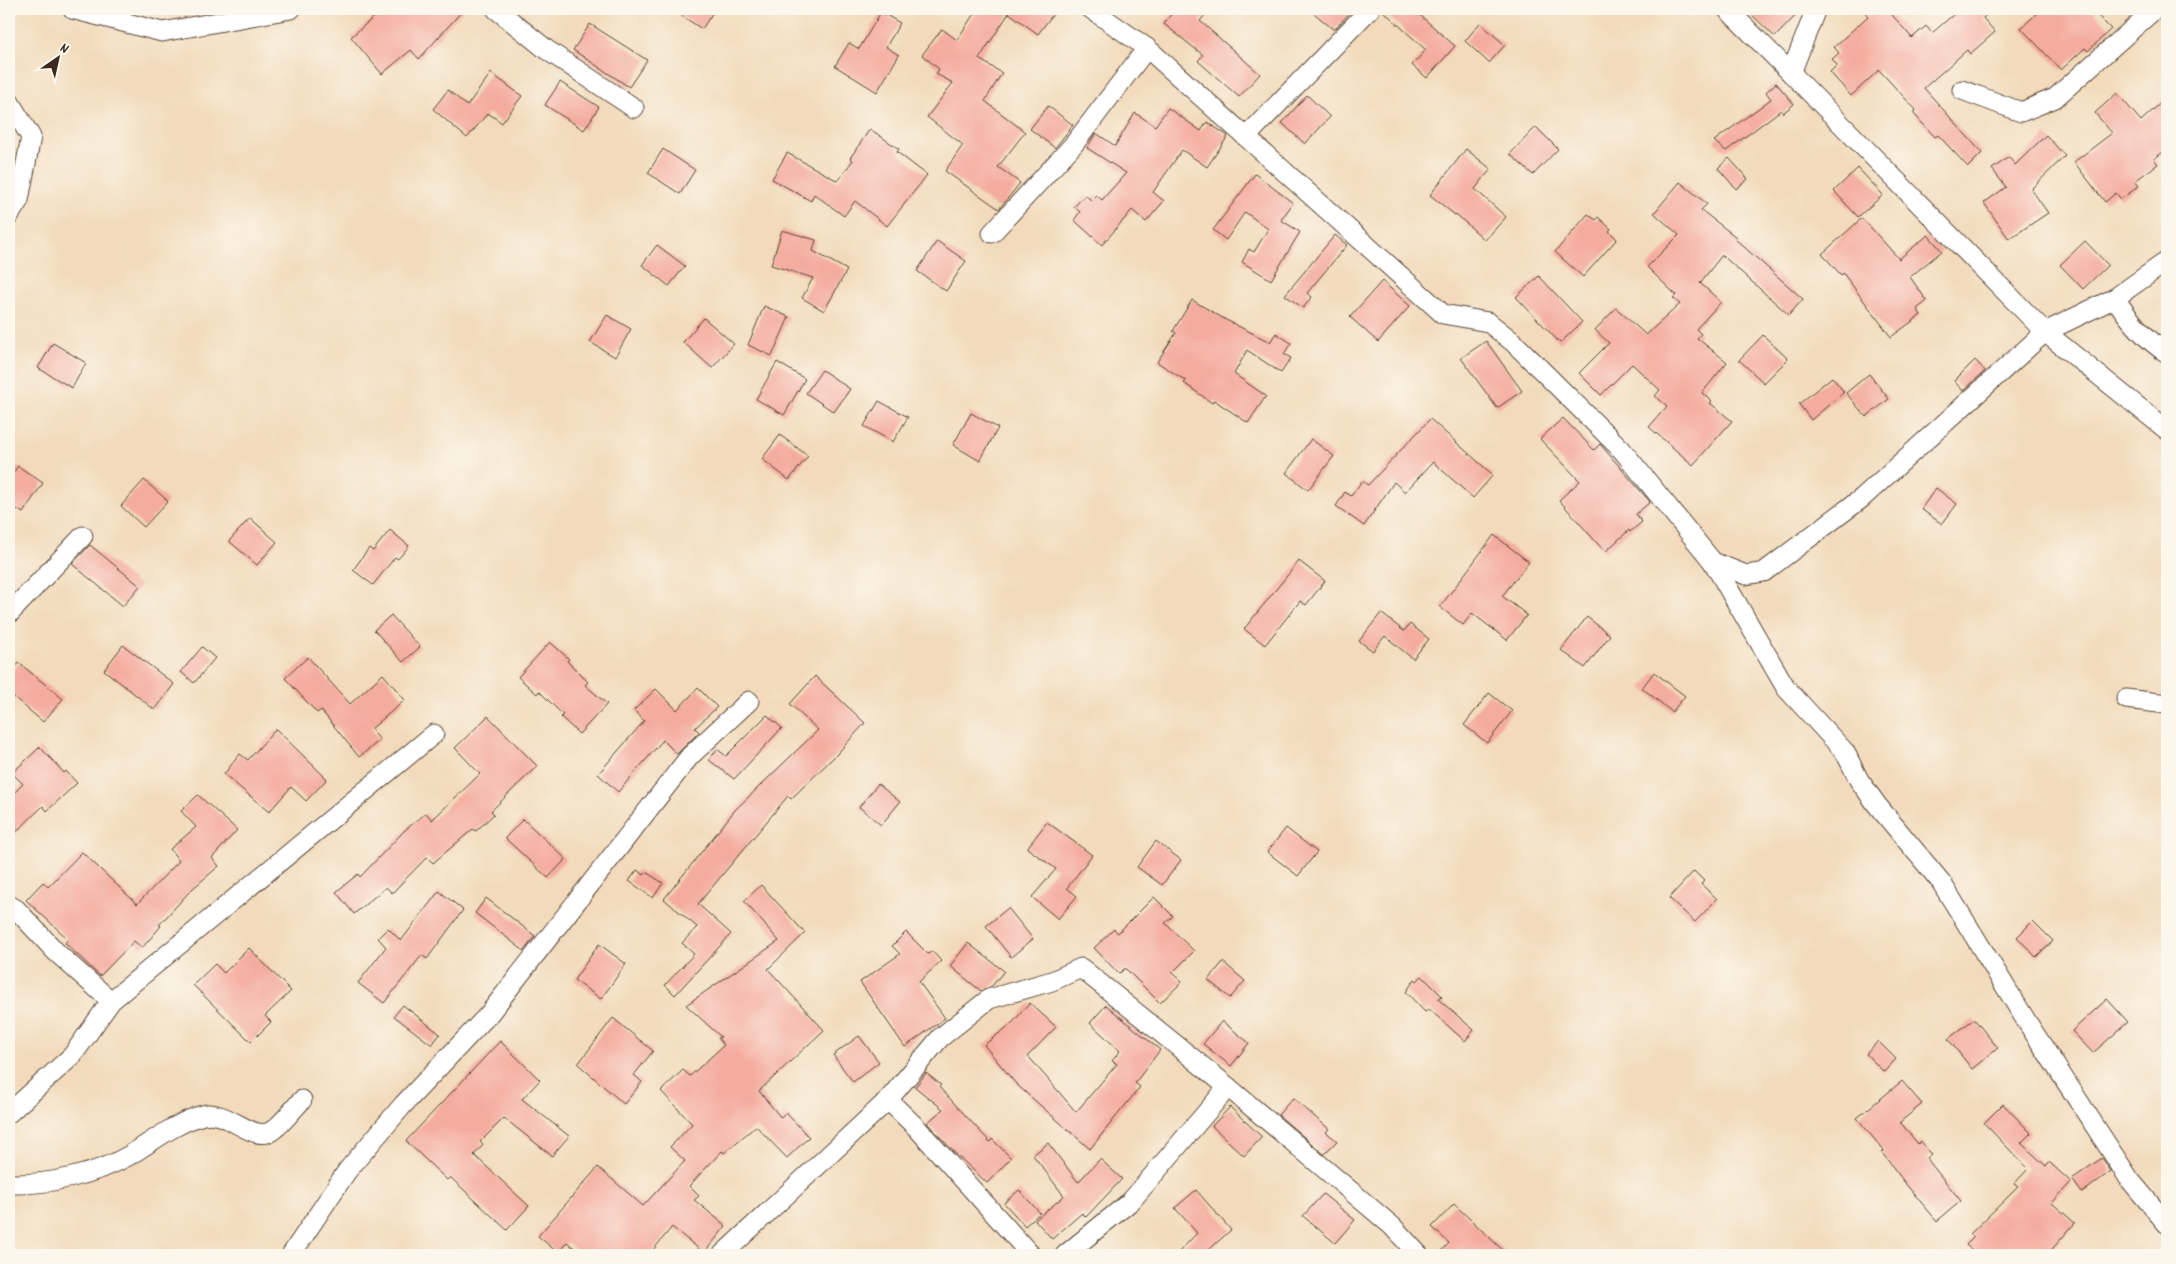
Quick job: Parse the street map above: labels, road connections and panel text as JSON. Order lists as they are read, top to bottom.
{
  "north": "top right"
}
